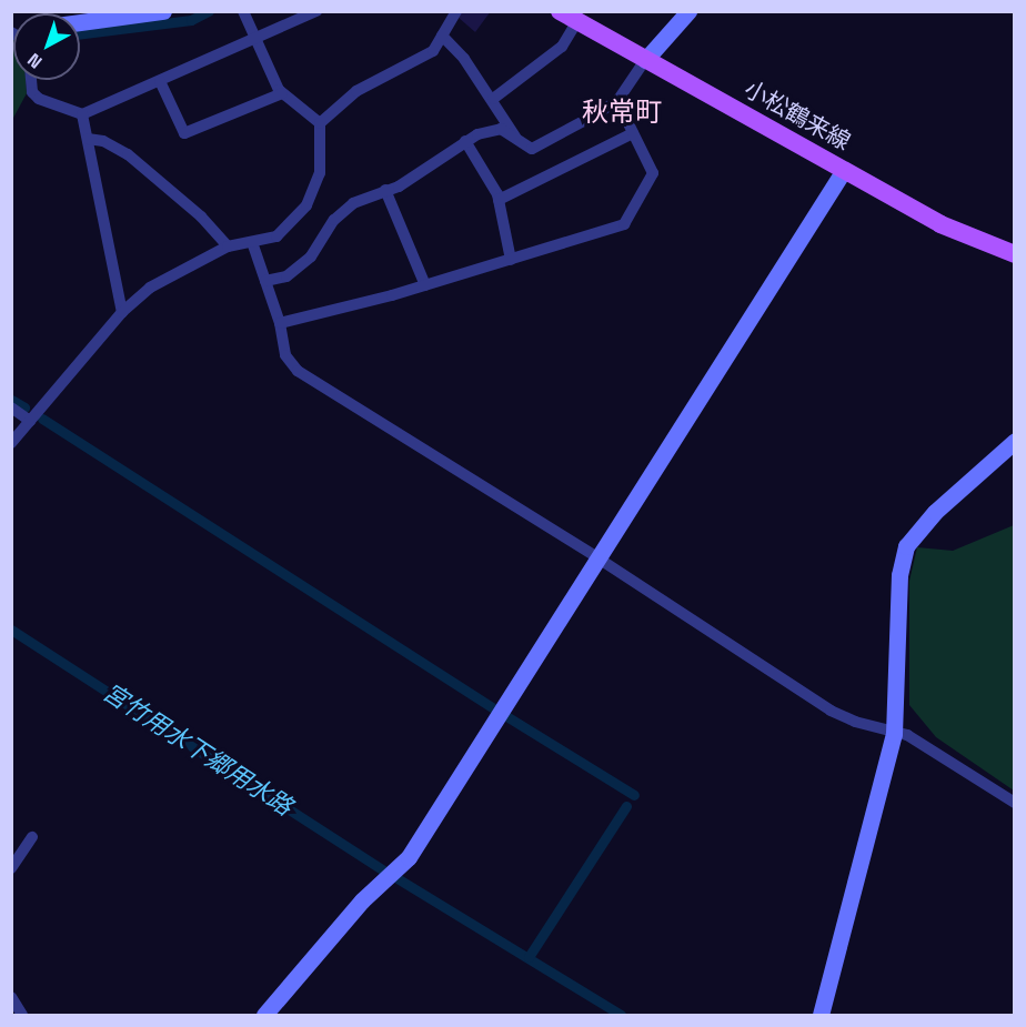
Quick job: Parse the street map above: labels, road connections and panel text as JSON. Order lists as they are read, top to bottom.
{
  "streets": {
    "main road": ["小松鶴来線"]
  },
  "districts": ["秋常町"],
  "water": ["宮竹用水下郷用水路"],
  "north": "bottom left"
}
